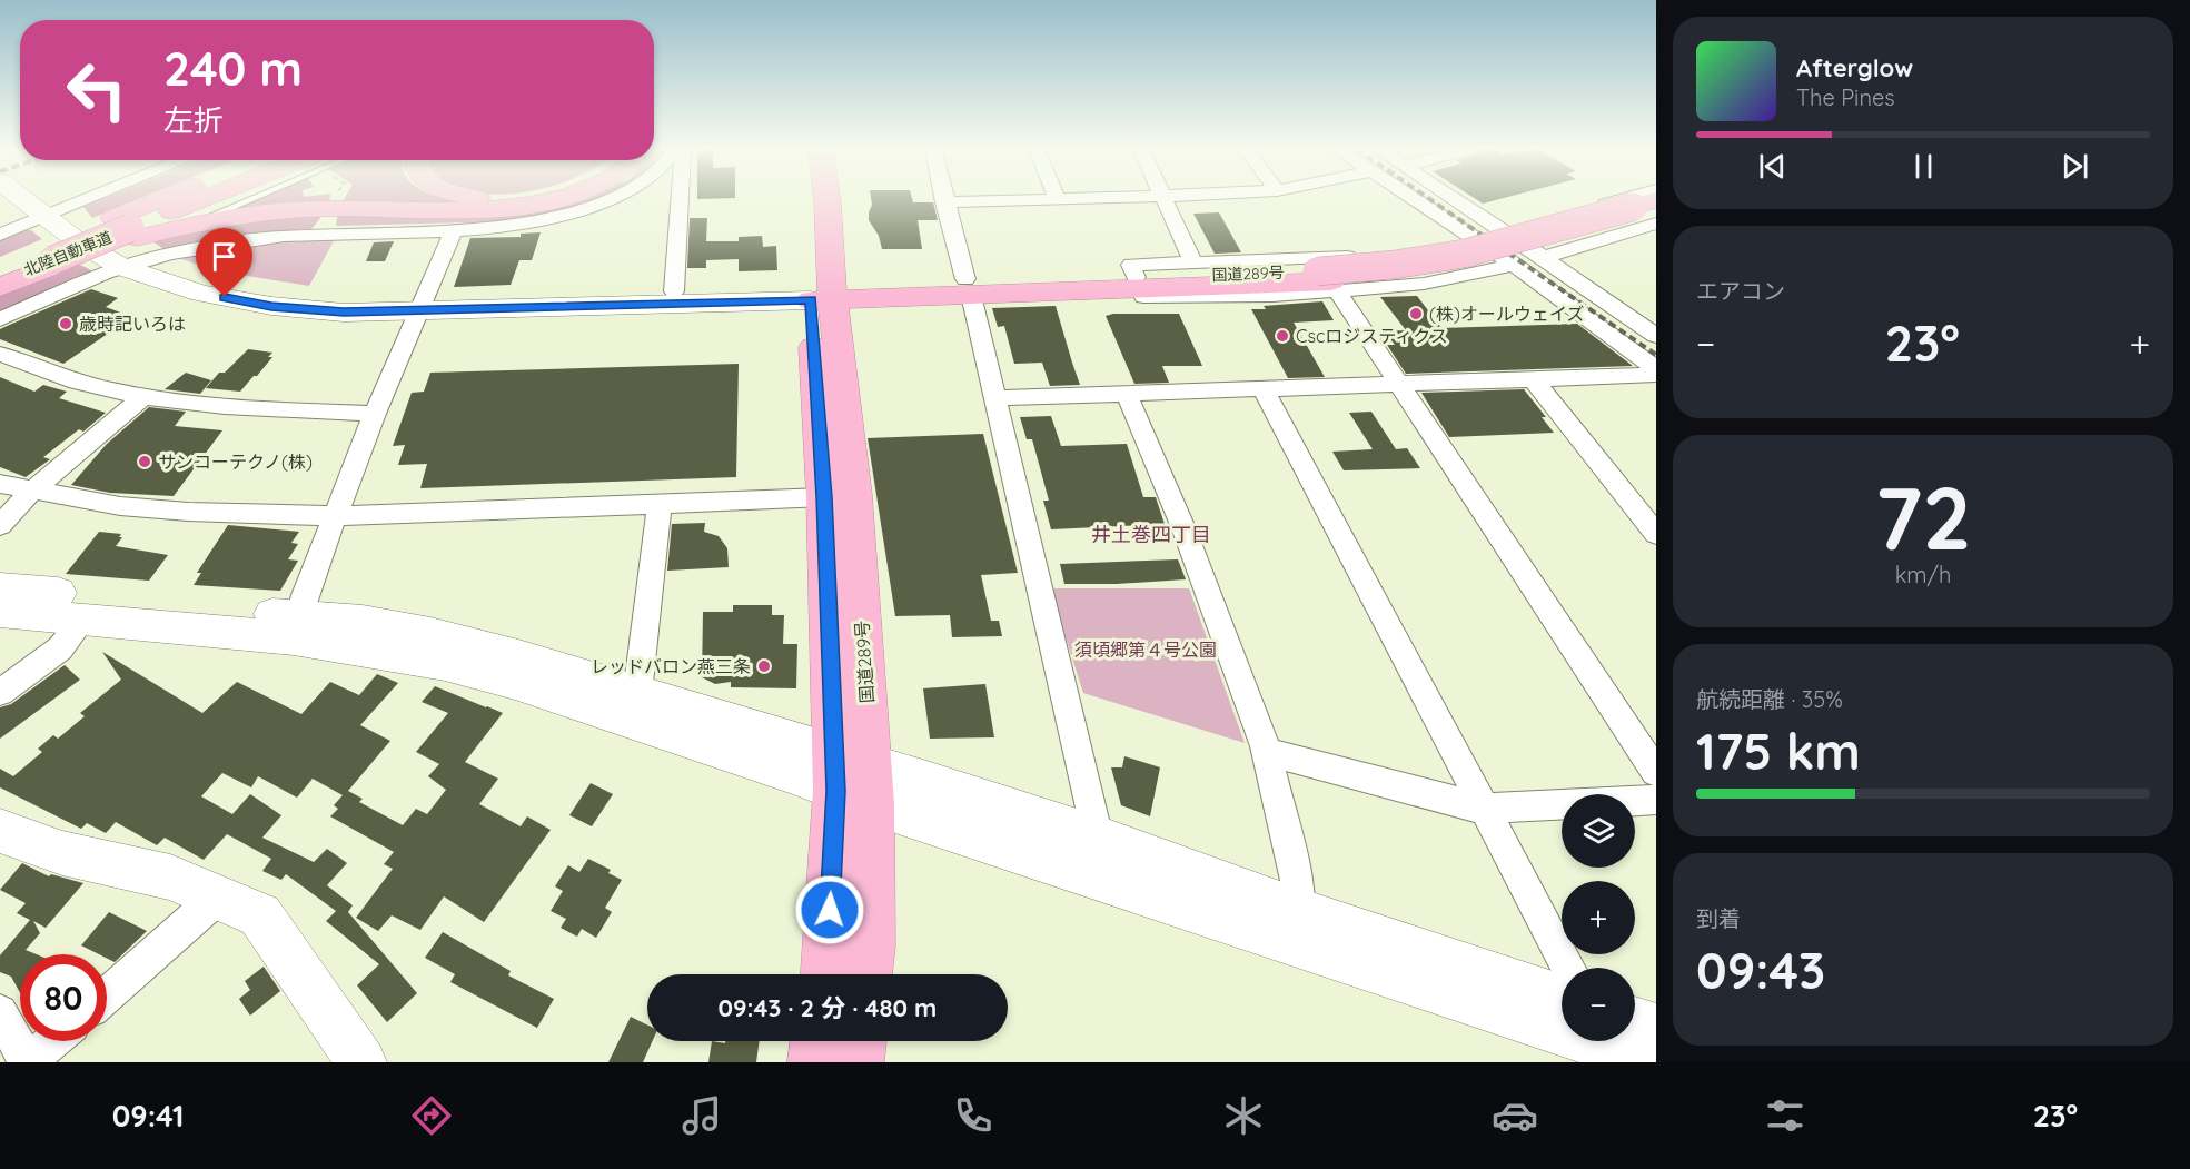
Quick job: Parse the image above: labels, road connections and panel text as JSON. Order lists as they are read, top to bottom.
{
  "streets": {
    "highway": ["北陸自動車道", "国道289号"]
  },
  "districts": ["井土巻四丁目"],
  "parks": ["須頃郷第４号公園"],
  "places": [
    "(株)オールウェイズ",
    "歳時記いろは",
    "Cscロジスティクス",
    "サンコーテクノ(株)",
    "レッドバロン燕三条"
  ],
  "page": {
    "turn": ["240 m", "左折"],
    "song": ["Afterglow", "The Pines"],
    "tile": [
      "エアコン",
      ["72", "km/h"],
      ["航続距離 · 35%", "175 km"],
      ["到着", "09:43"]
    ],
    "heat": ["−", "23°", "+"],
    "map_buttons": ["+", "−"],
    "limit": "80",
    "trip": "09:43 · 2 分 · 480 m",
    "tabs": ["09:41", "23°"]
  }
}
